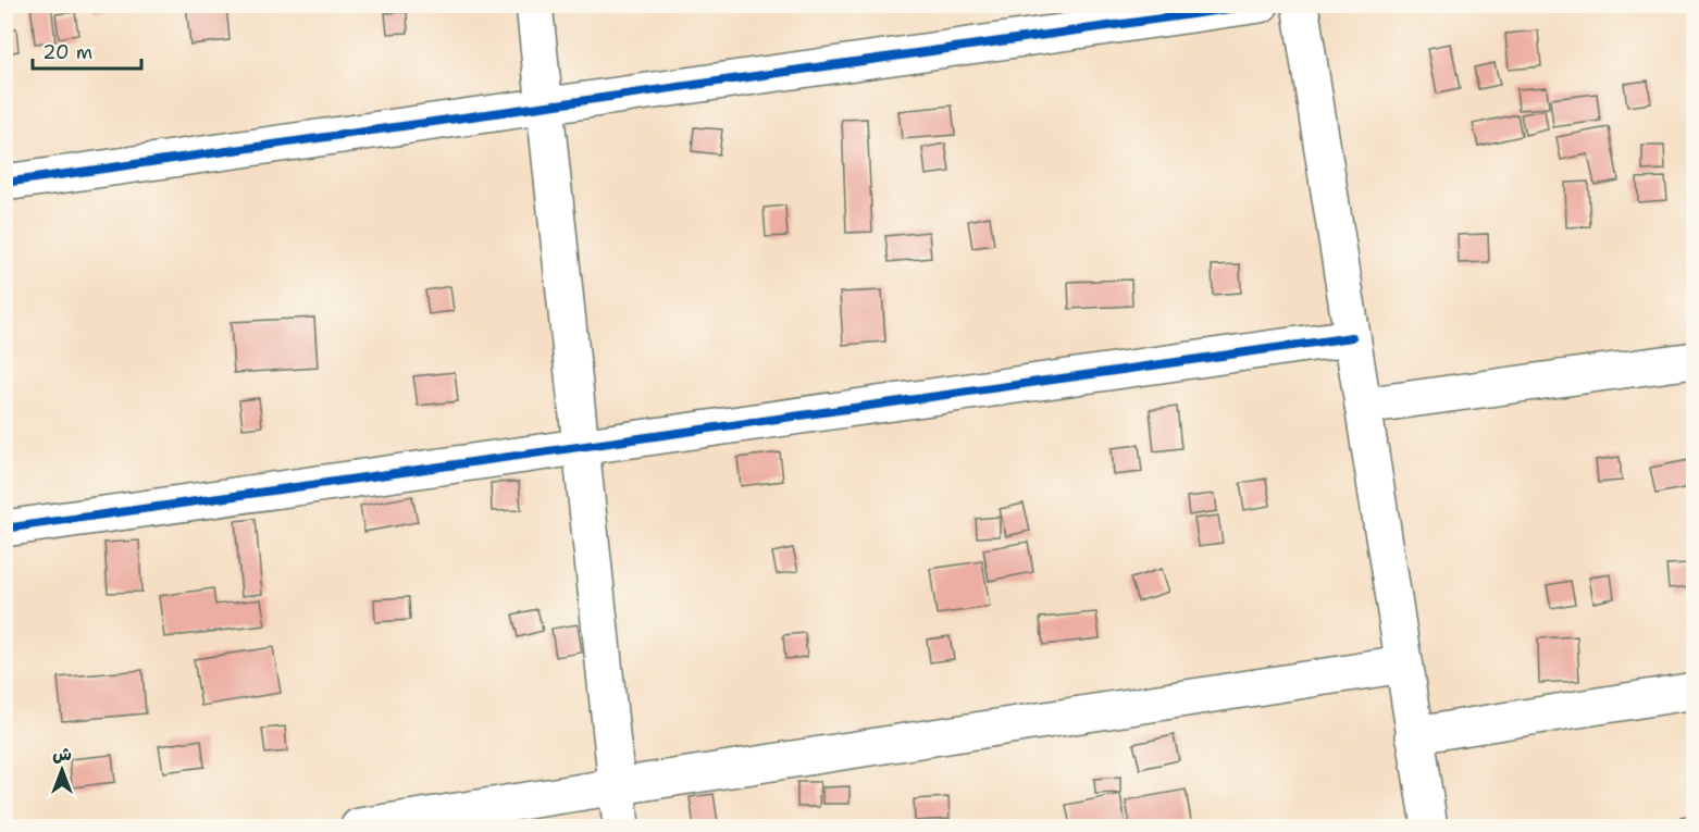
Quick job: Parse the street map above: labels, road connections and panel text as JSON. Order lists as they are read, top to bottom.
{
  "scale_bar": "20 m",
  "north": "top"
}
